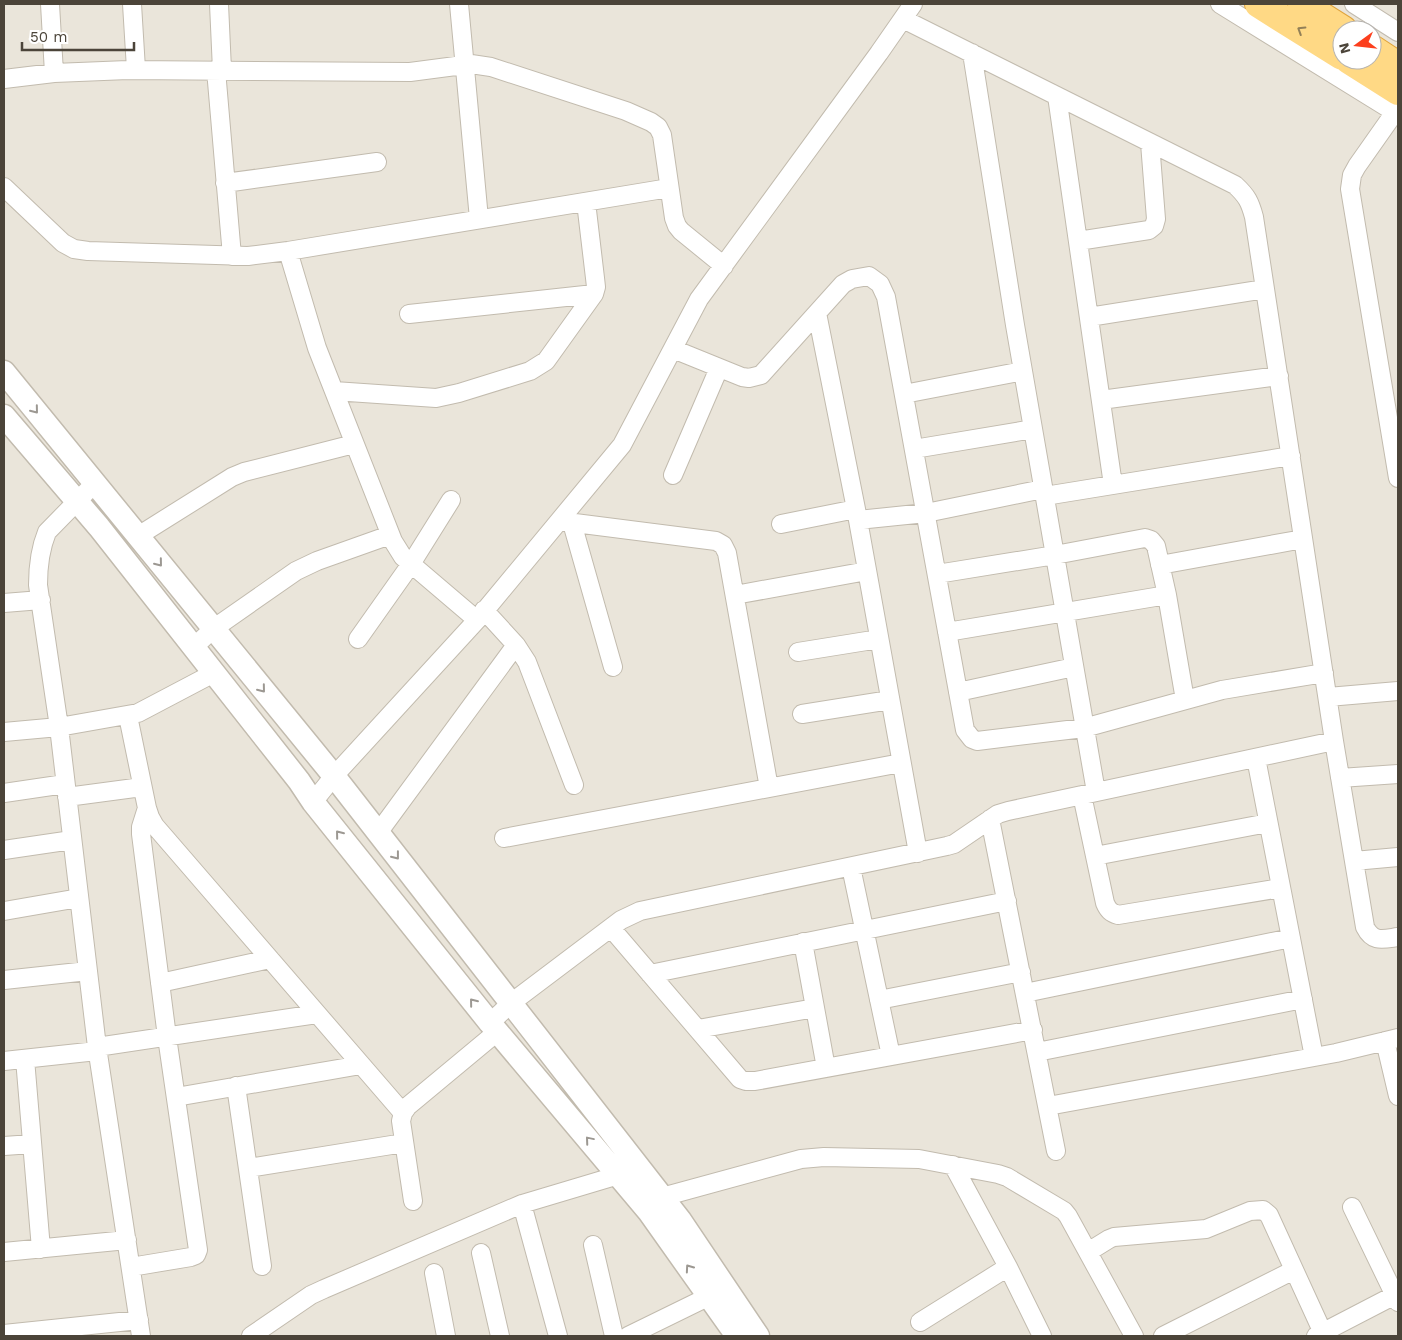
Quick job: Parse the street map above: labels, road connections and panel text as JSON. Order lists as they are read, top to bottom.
{
  "scale_bar": "50 m",
  "north": "left"
}
